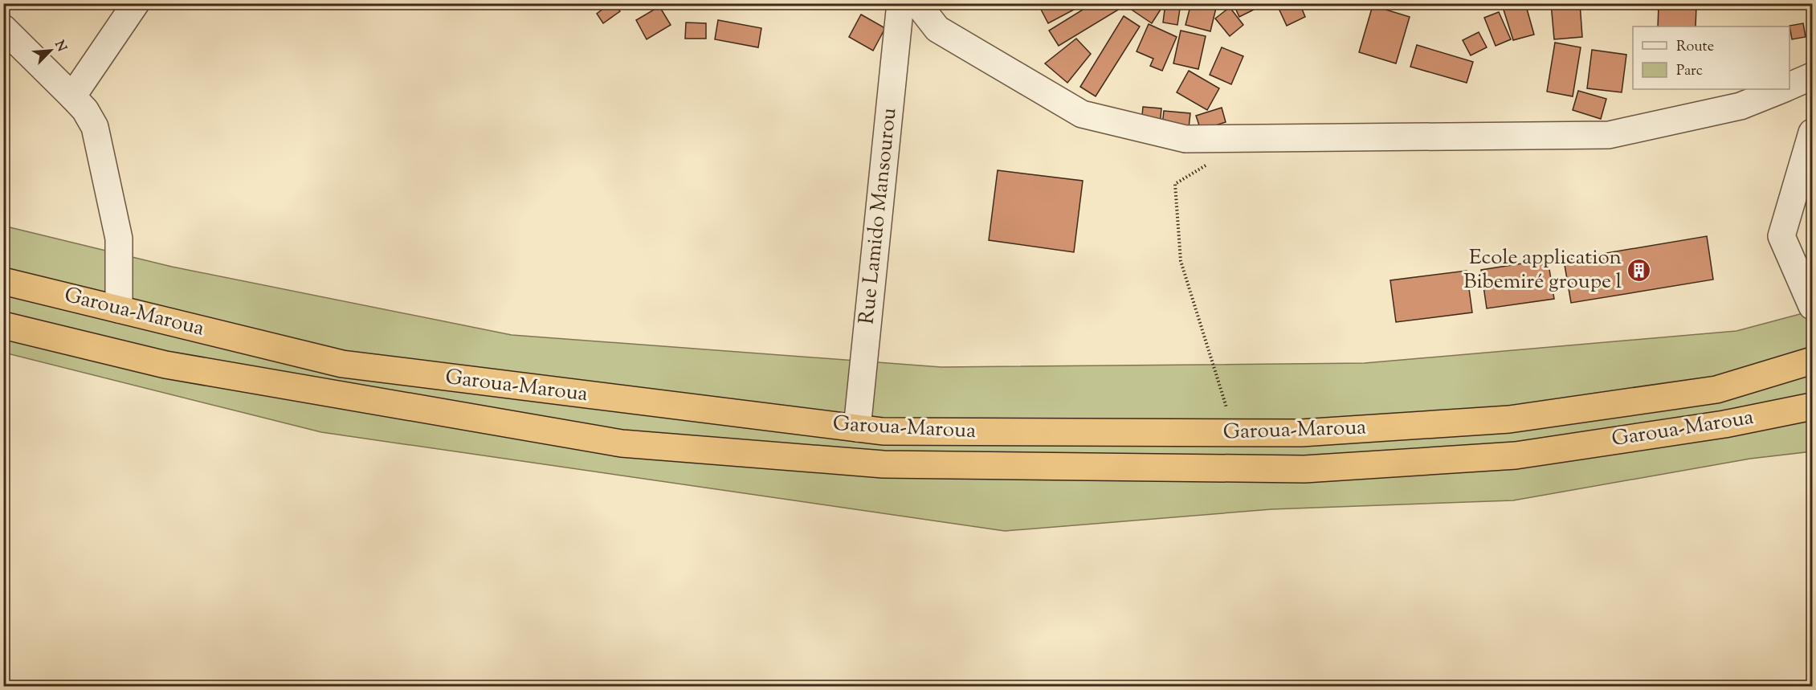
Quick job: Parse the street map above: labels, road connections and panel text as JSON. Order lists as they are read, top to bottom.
{
  "streets": {
    "highway": ["Garoua-Maroua"],
    "street": ["Rue Lamido Mansourou"]
  },
  "crossings": [
    ["Rue Lamido Mansourou", "Garoua-Maroua"]
  ],
  "places": {
    "building": ["Ecole application Bibemiré groupe l"]
  },
  "legend": ["Route", "Parc"],
  "north": "top right"
}
